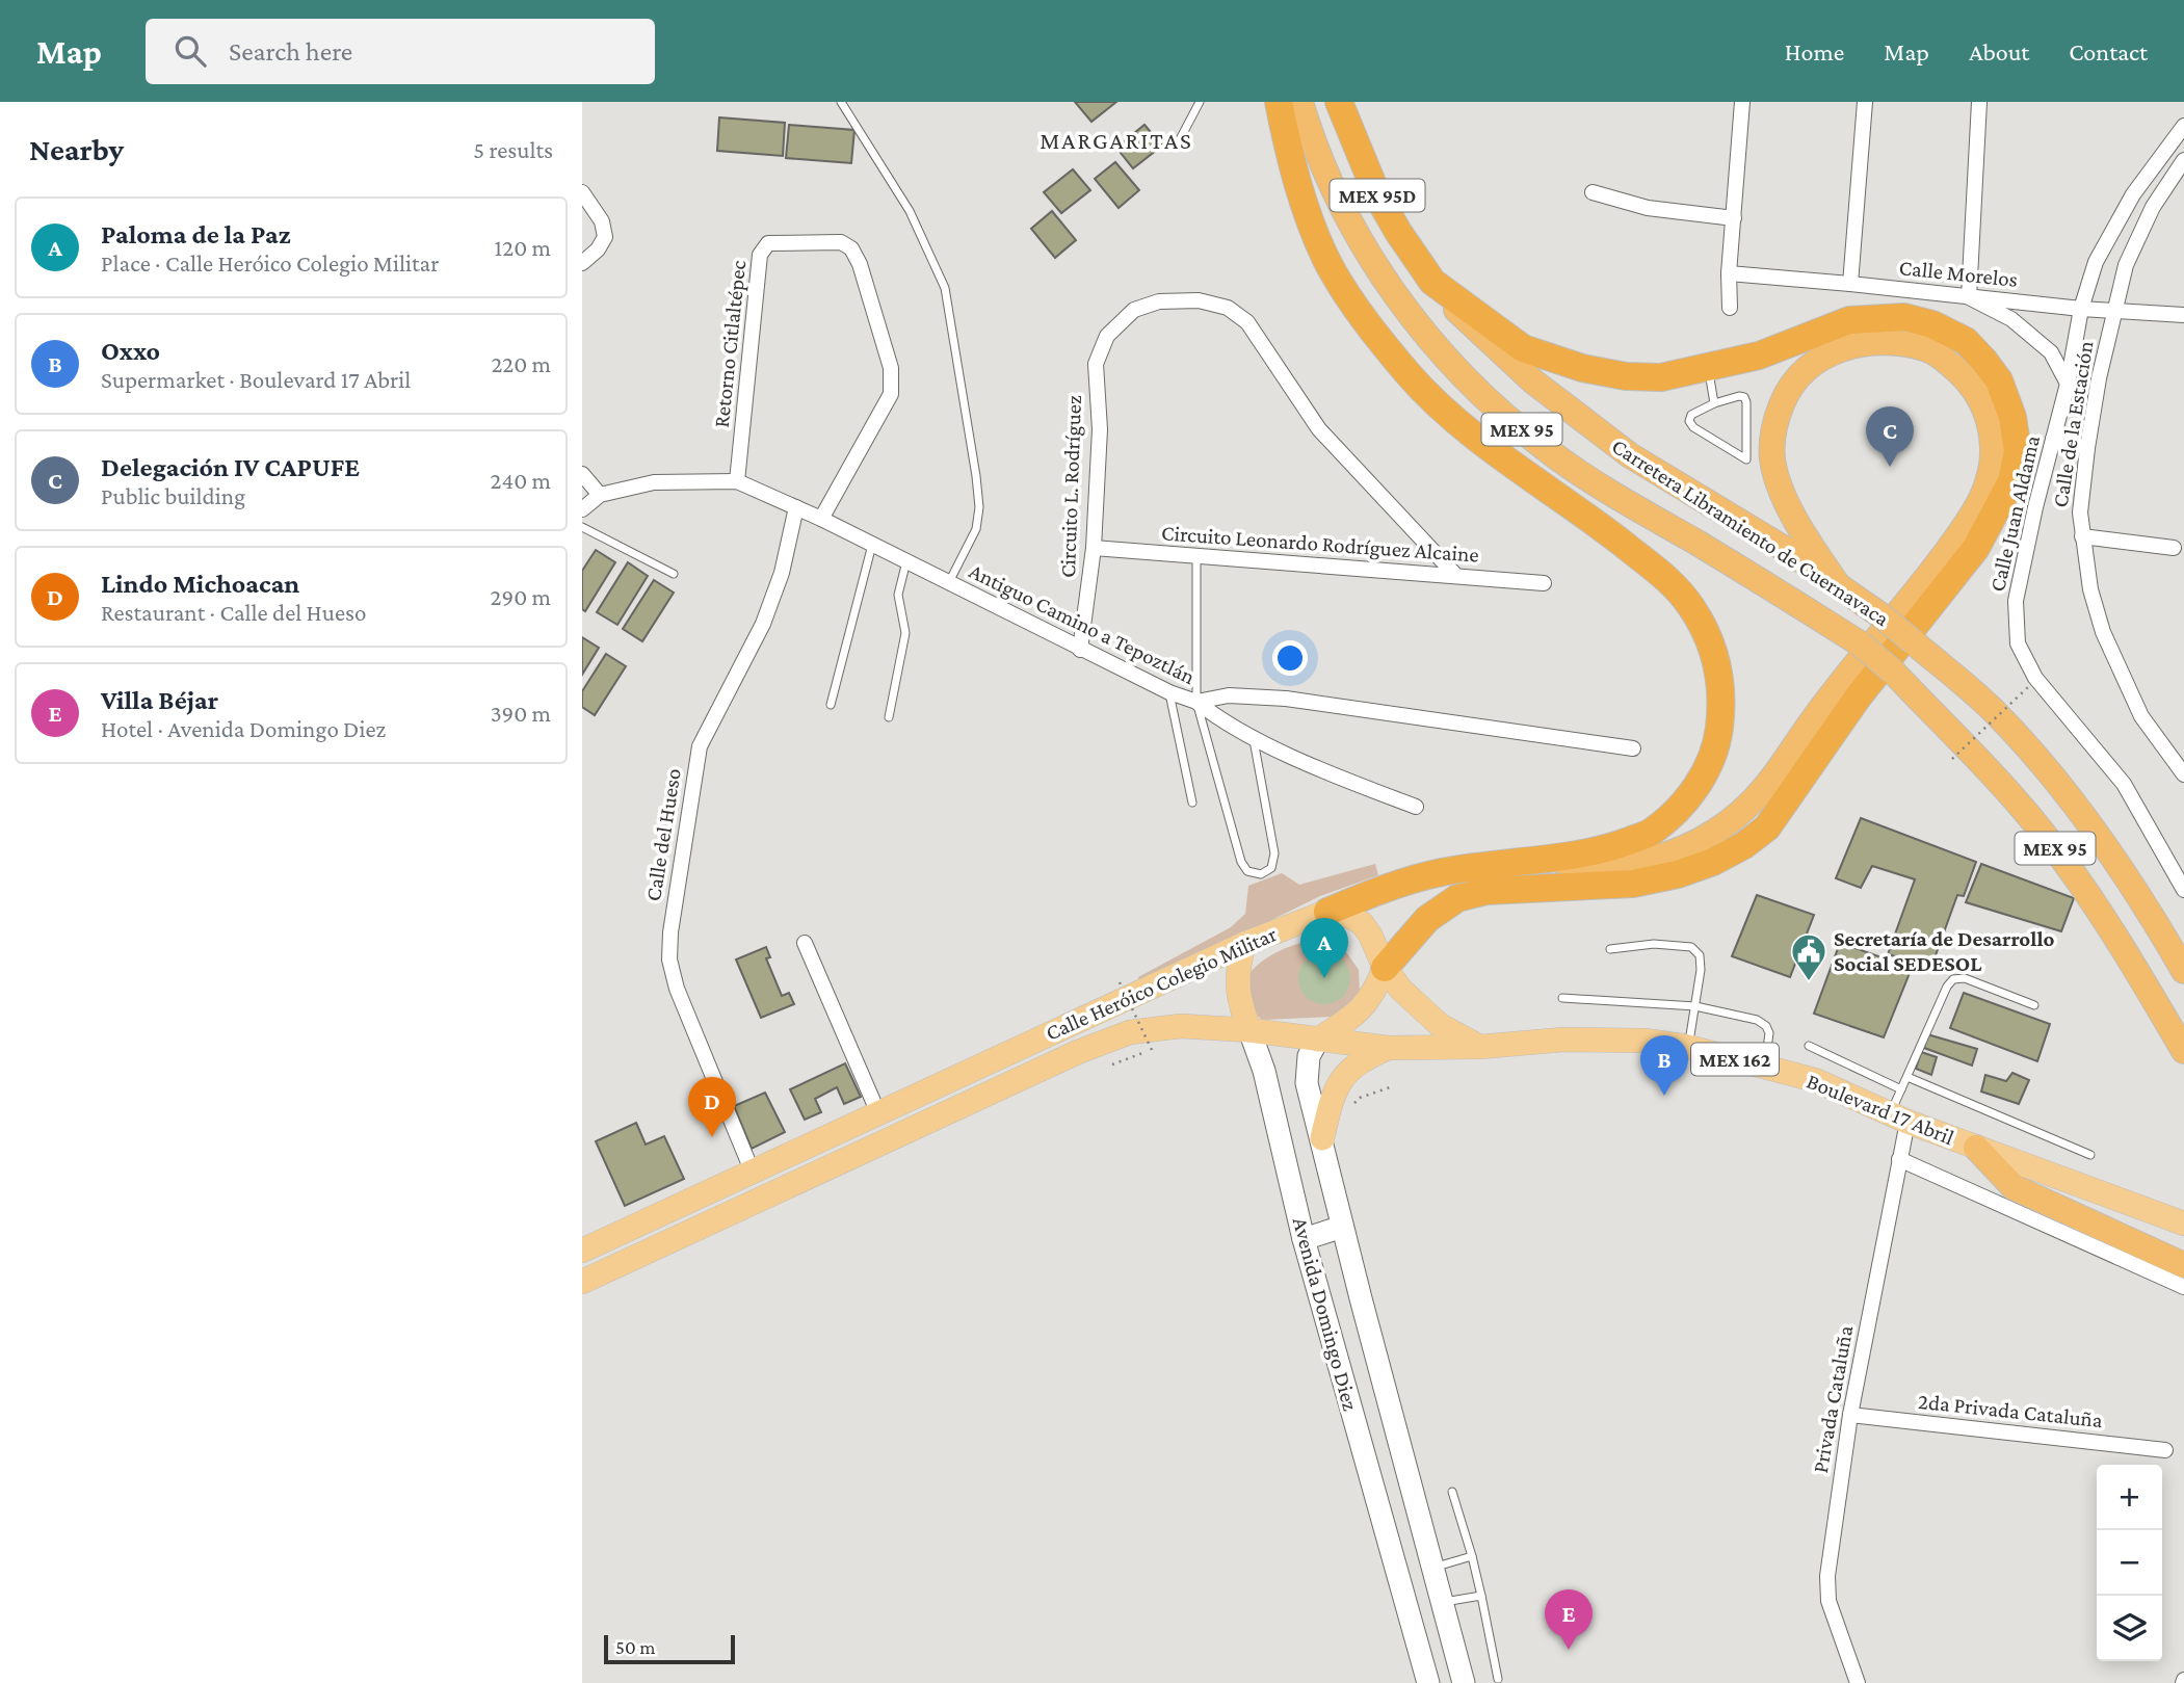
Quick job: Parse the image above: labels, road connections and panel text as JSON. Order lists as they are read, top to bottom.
{
  "streets": {
    "highway": ["MEX 95D", "MEX 95", "Carretera Libramiento de Cuernavaca"],
    "main road": [
      "Calle Heróico Colegio Militar",
      "MEX 162",
      "Boulevard 17 Abril",
      "Avenida Domingo Diez"
    ],
    "street": [
      "Calle Morelos",
      "Retorno Citlaltépec",
      "Calle de la Estación",
      "Circuito L. Rodríguez",
      "Calle Juan Aldama",
      "Circuito Leonardo Rodríguez Alcaine",
      "Antiguo Camino a Tepoztlán",
      "Calle del Hueso",
      "Privada Cataluña",
      "2da Privada Cataluña"
    ]
  },
  "crossings": [
    ["MEX 95D", "Carretera Libramiento de Cuernavaca"],
    ["Calle Morelos", "Calle de la Estación"],
    ["Calle Morelos", "Calle Juan Aldama"],
    ["Retorno Citlaltépec", "Antiguo Camino a Tepoztlán"],
    ["Circuito L. Rodríguez", "Circuito Leonardo Rodríguez Alcaine"],
    ["Circuito L. Rodríguez", "Antiguo Camino a Tepoztlán"],
    ["Antiguo Camino a Tepoztlán", "Calle del Hueso"],
    ["Calle del Hueso", "Calle Heróico Colegio Militar"],
    ["Calle Heróico Colegio Militar", "Boulevard 17 Abril"],
    ["Calle Heróico Colegio Militar", "Avenida Domingo Diez"],
    ["Boulevard 17 Abril", "Avenida Domingo Diez"],
    ["Boulevard 17 Abril", "Privada Cataluña"],
    ["Privada Cataluña", "2da Privada Cataluña"]
  ],
  "districts": ["MARGARITAS"],
  "places": {
    "public building": ["Secretaría de Desarrollo Social SEDESOL"]
  },
  "scale_bar": "50 m",
  "page": {
    "header": "Map",
    "search": "Search here",
    "nav": [
      "Home",
      "Map",
      "About",
      "Contact"
    ],
    "heading": ["Nearby", "5 results"],
    "list": [
      {
        "mark": "A",
        "name": "Paloma de la Paz",
        "note": "Place · Calle Heróico Colegio Militar",
        "value": "120 m"
      },
      {
        "mark": "B",
        "name": "Oxxo",
        "note": "Supermarket · Boulevard 17 Abril",
        "value": "220 m"
      },
      {
        "mark": "C",
        "name": "Delegación IV CAPUFE",
        "note": "Public building",
        "value": "240 m"
      },
      {
        "mark": "D",
        "name": "Lindo Michoacan",
        "note": "Restaurant · Calle del Hueso",
        "value": "290 m"
      },
      {
        "mark": "E",
        "name": "Villa Béjar",
        "note": "Hotel · Avenida Domingo Diez",
        "value": "390 m"
      }
    ],
    "pins": [
      "C",
      "A",
      "B",
      "D",
      "E"
    ],
    "map_buttons": ["+", "−"],
    "scale": "50 m"
  }
}
